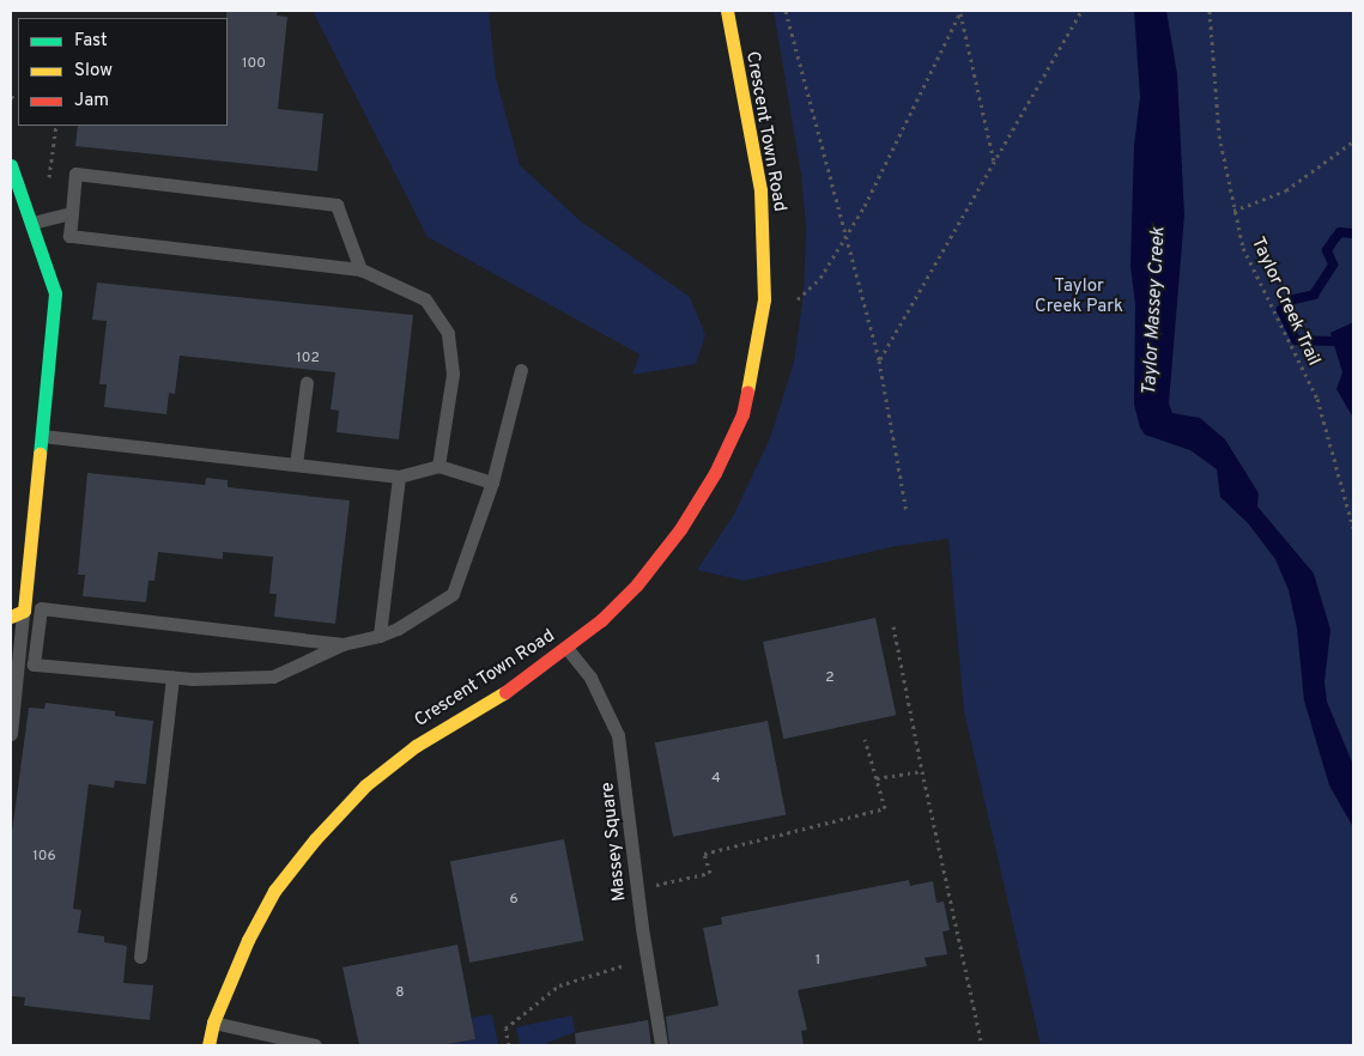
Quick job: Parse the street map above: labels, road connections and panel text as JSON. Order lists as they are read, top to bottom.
{
  "streets": {
    "street": ["Crescent Town Road"],
    "lane": ["Massey Square"],
    "path": ["Taylor Creek Trail"]
  },
  "crossings": [
    ["Crescent Town Road", "Massey Square"]
  ],
  "water": ["Taylor Massey Creek"],
  "parks": ["Taylor Creek Park"],
  "house_numbers": [
    "100",
    "102",
    "2",
    "4",
    "106",
    "6",
    "1",
    "8"
  ],
  "legend": ["Fast", "Slow", "Jam"]
}
